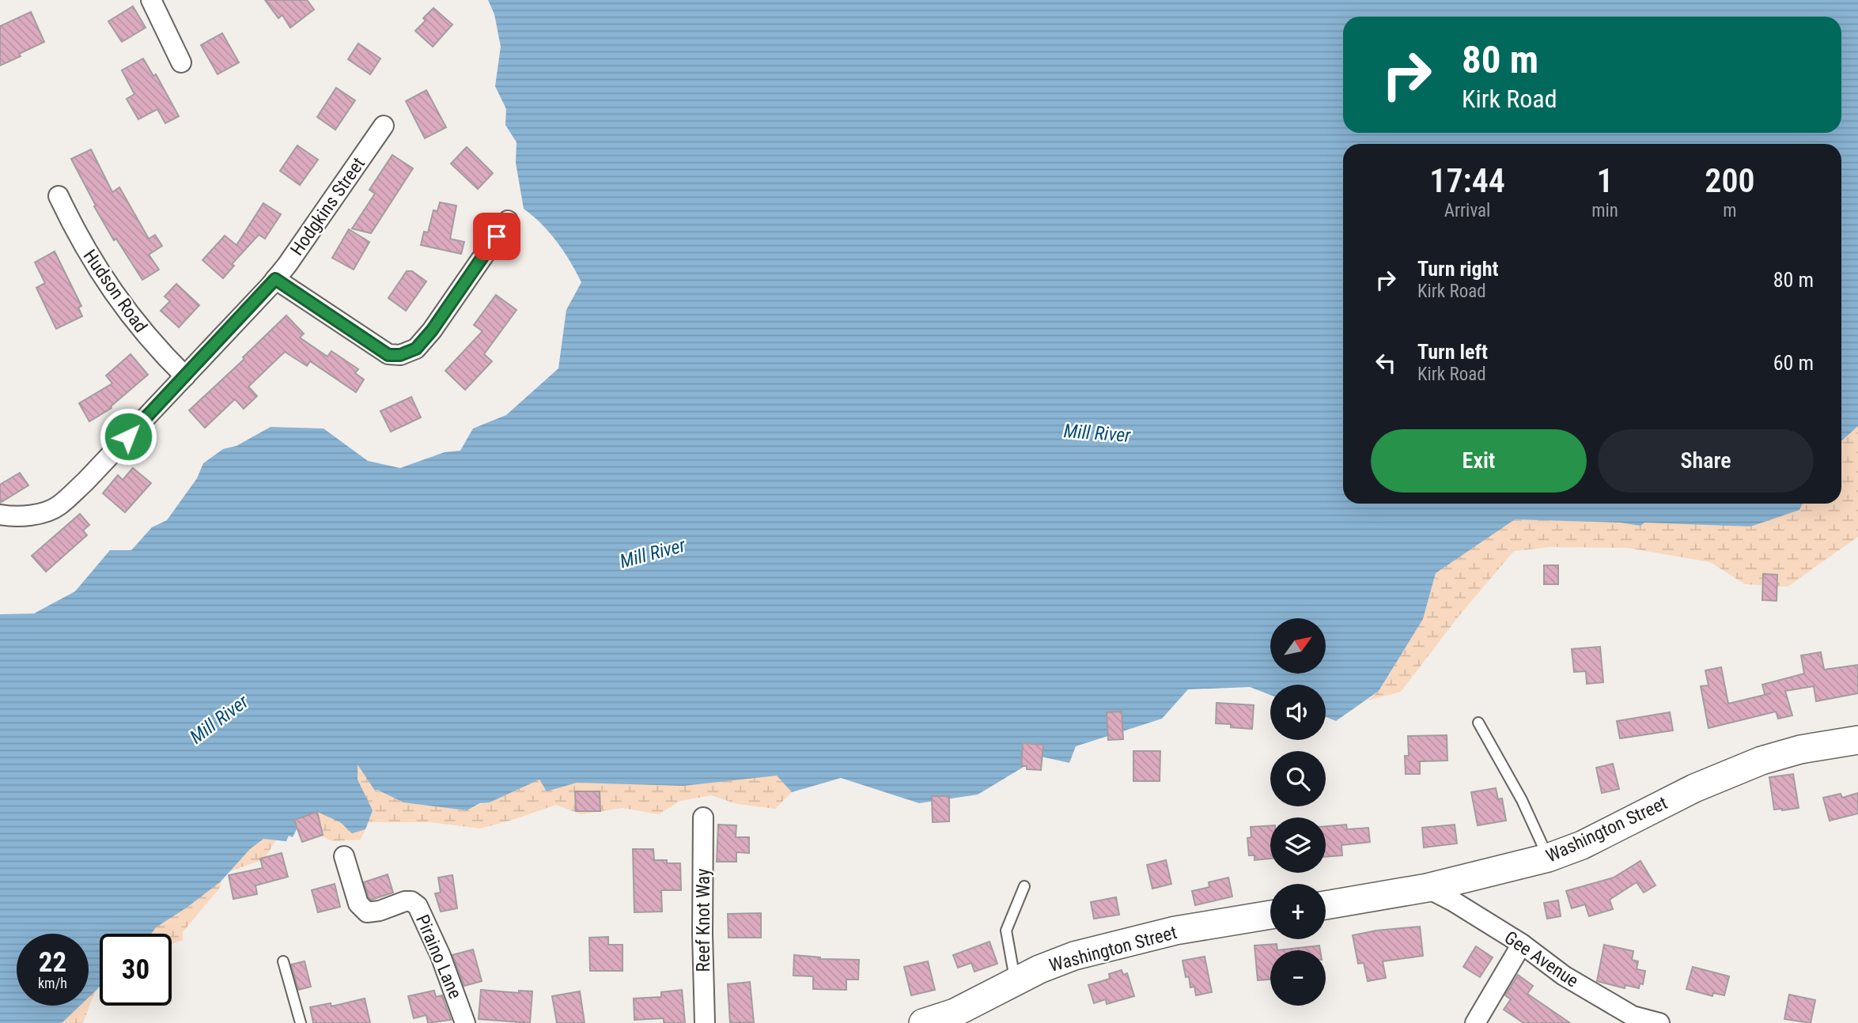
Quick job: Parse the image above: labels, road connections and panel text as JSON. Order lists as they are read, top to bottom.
{
  "streets": {
    "main road": ["Washington Street"],
    "street": [
      "Hodgkins Street",
      "Hudson Road",
      "Reef Knot Way",
      "Piraino Lane",
      "Gee Avenue"
    ]
  },
  "crossings": [
    ["Hodgkins Street", "Hudson Road"],
    ["Washington Street", "Gee Avenue"]
  ],
  "water": ["Mill River"],
  "north": "top right",
  "page": {
    "turn": ["80 m", "Kirk Road"],
    "eta": [
      "17:44",
      "Arrival",
      "1",
      "min",
      "200",
      "m"
    ],
    "list": [
      {
        "name": "Turn right",
        "note": "Kirk Road",
        "value": "80 m"
      },
      {
        "name": "Turn left",
        "note": "Kirk Road",
        "value": "60 m"
      }
    ],
    "buttons": ["Exit", "Share"],
    "map_buttons": ["+", "−"],
    "speed": "22 km/h",
    "limit": "30"
  }
}
